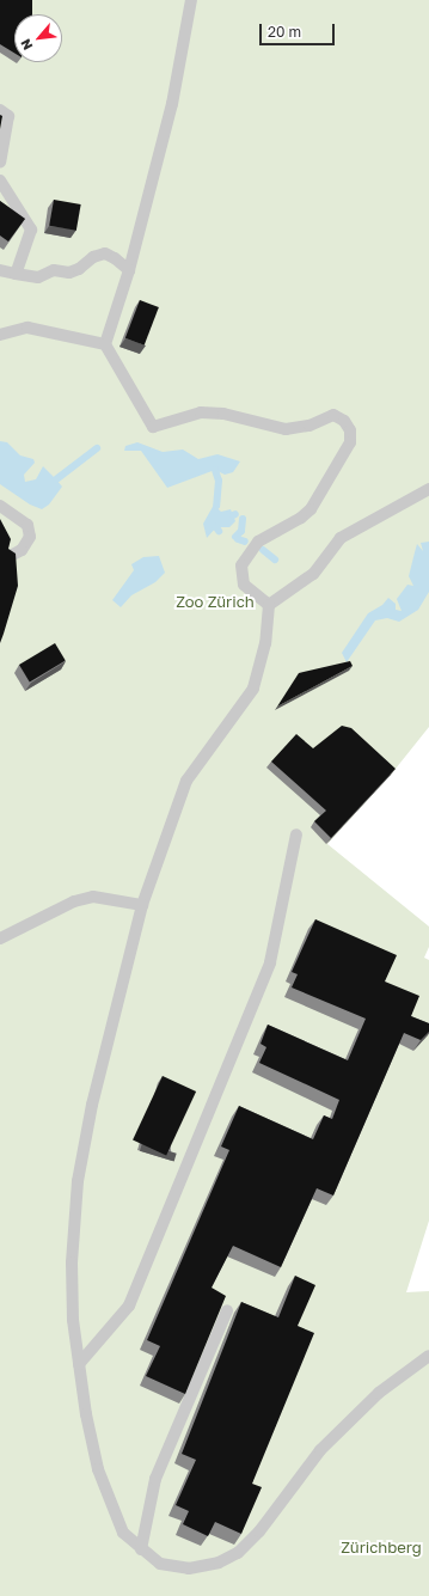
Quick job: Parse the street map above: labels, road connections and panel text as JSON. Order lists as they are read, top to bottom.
{
  "parks": ["Zoo Zürich", "Zürichberg"],
  "scale_bar": "20 m",
  "north": "bottom left"
}
